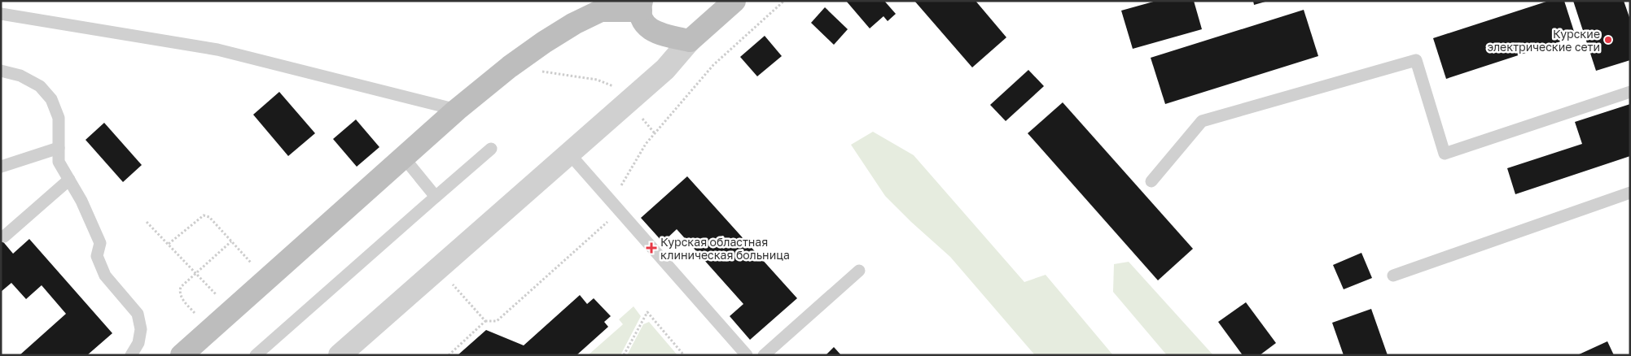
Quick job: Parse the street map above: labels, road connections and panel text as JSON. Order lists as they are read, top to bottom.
{
  "places": {
    "other": ["Курские электрические сети"],
    "health": ["Курская областная клиническая больница"]
  }
}
